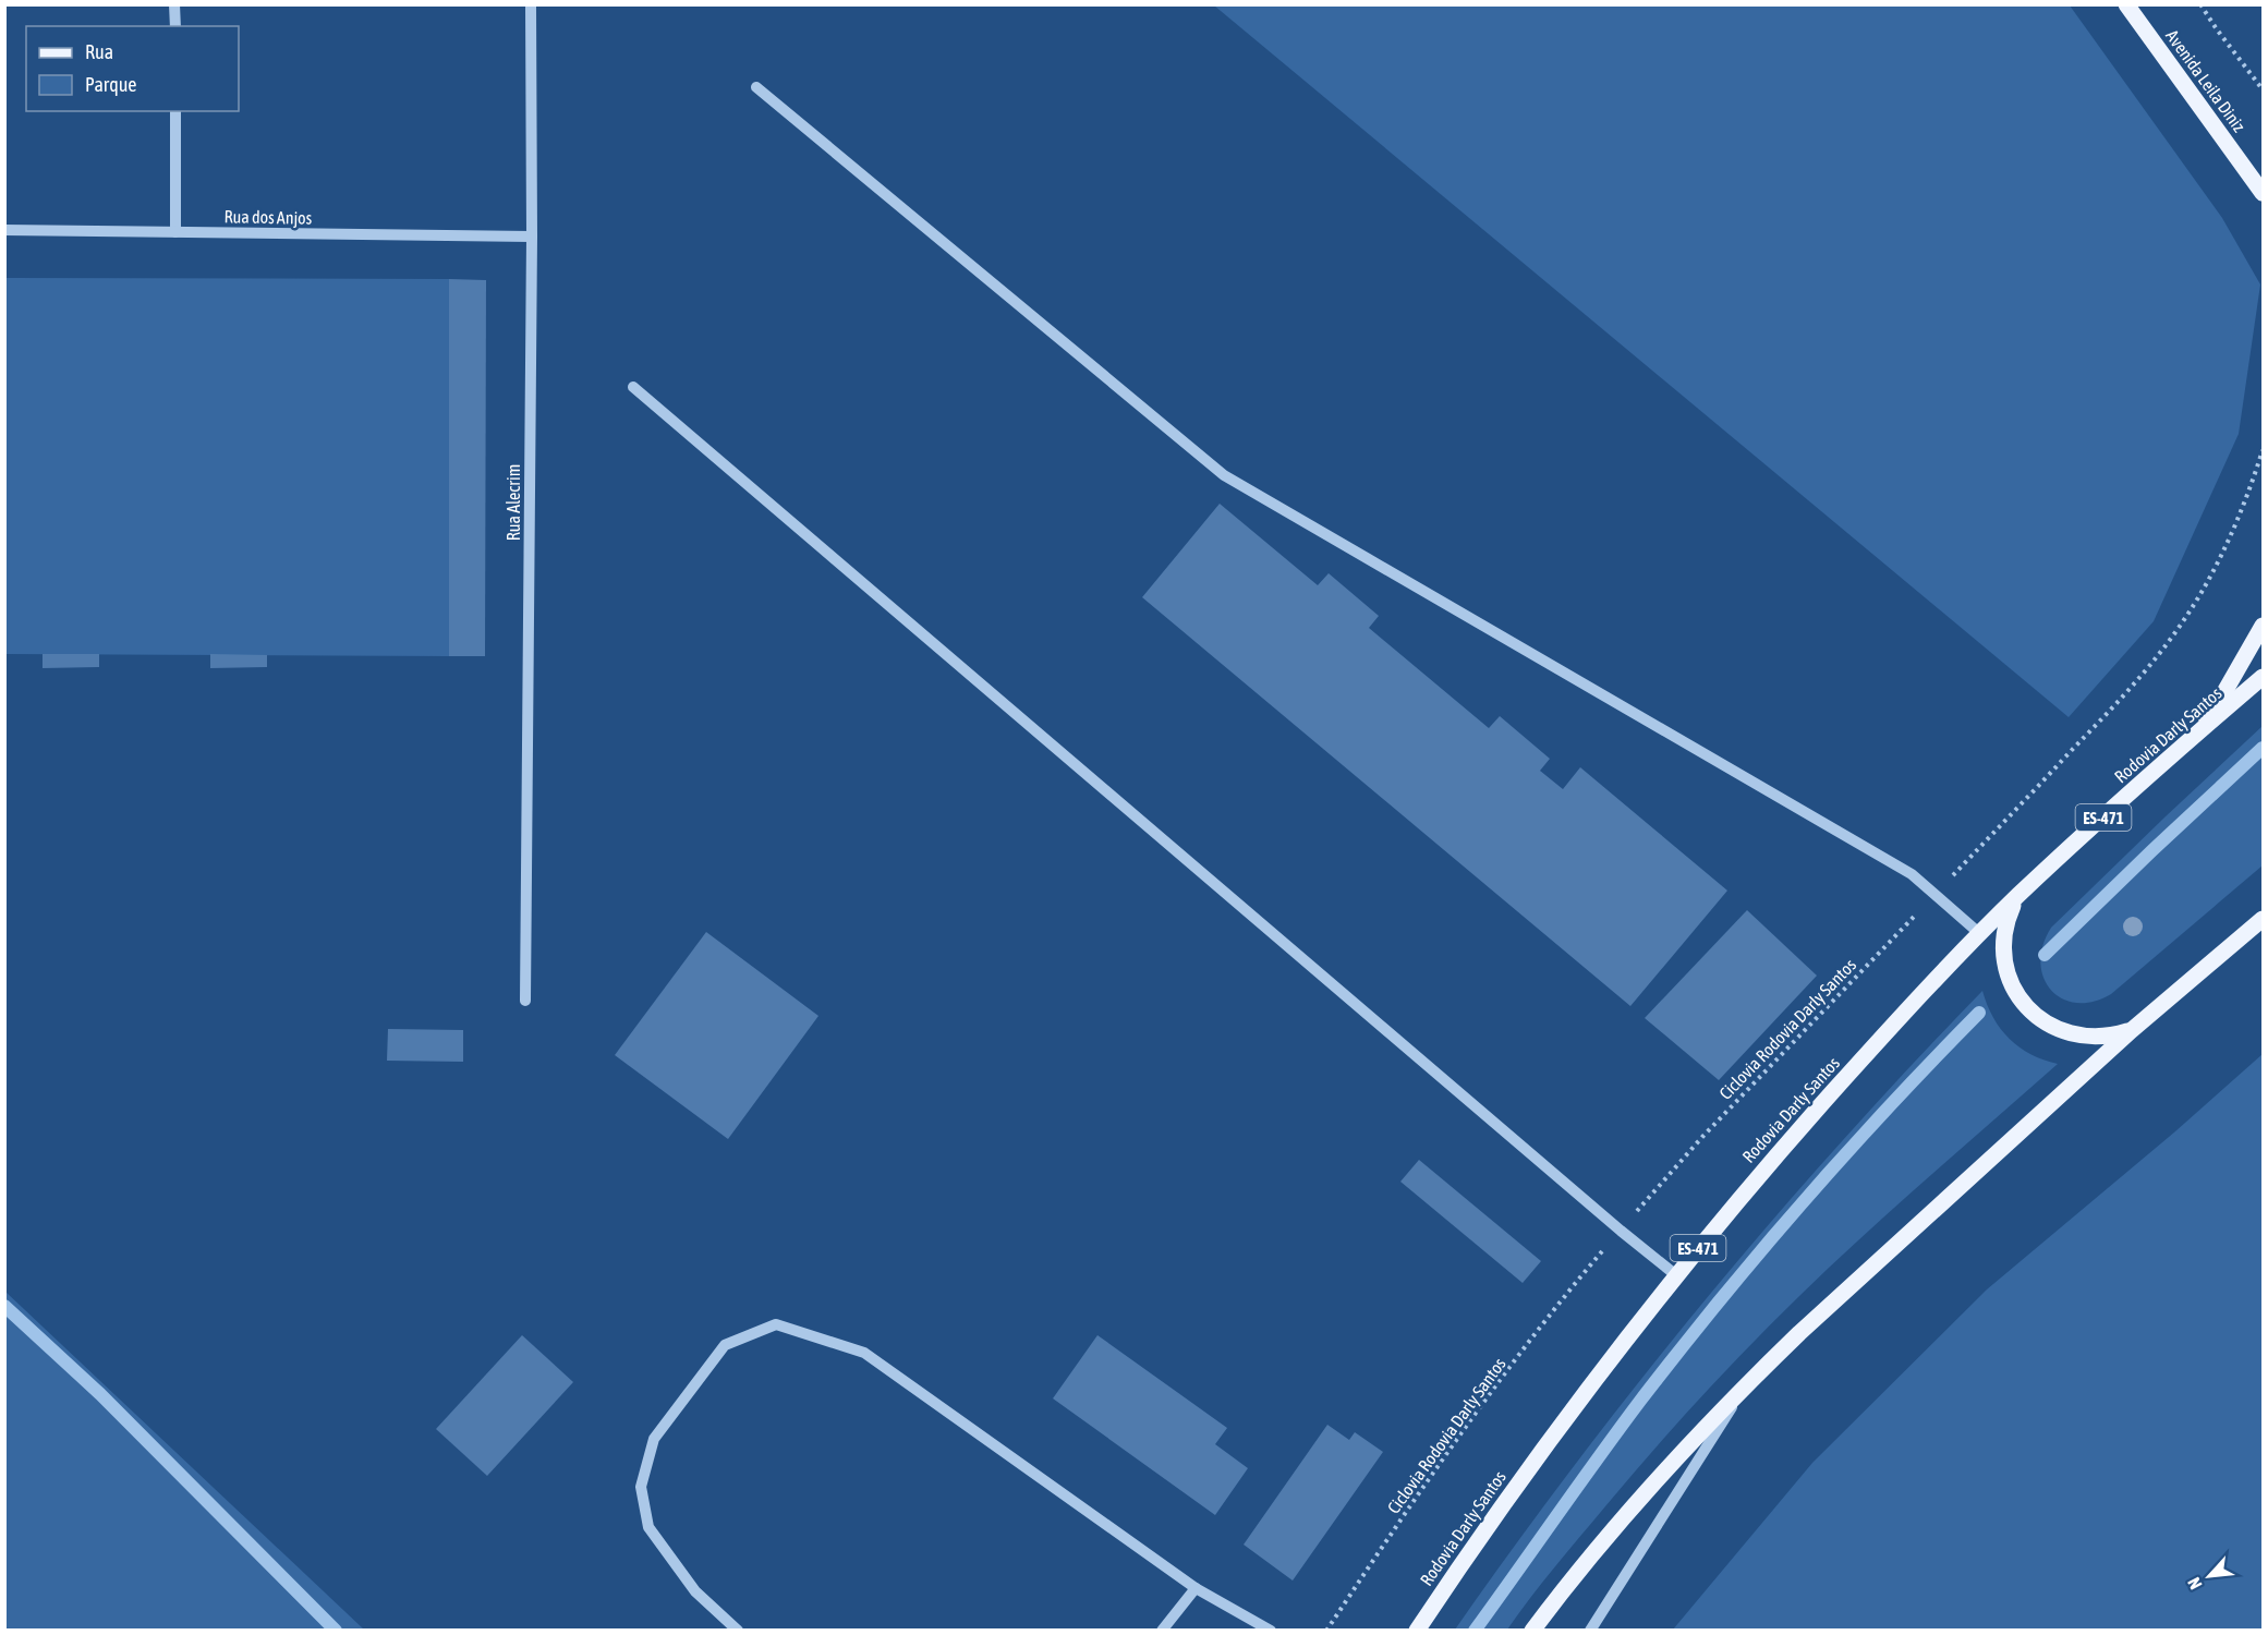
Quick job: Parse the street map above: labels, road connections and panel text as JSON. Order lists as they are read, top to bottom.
{
  "streets": {
    "main road": ["Avenida Leila Diniz", "Rodovia Darly Santos", "ES-471"],
    "street": ["Rua dos Anjos", "Rua Alecrim"],
    "path": ["Ciclovia Rodovia Darly Santos"]
  },
  "crossings": [
    ["Rua dos Anjos", "Rua Alecrim"]
  ],
  "legend": ["Rua", "Parque"],
  "north": "bottom left"
}
